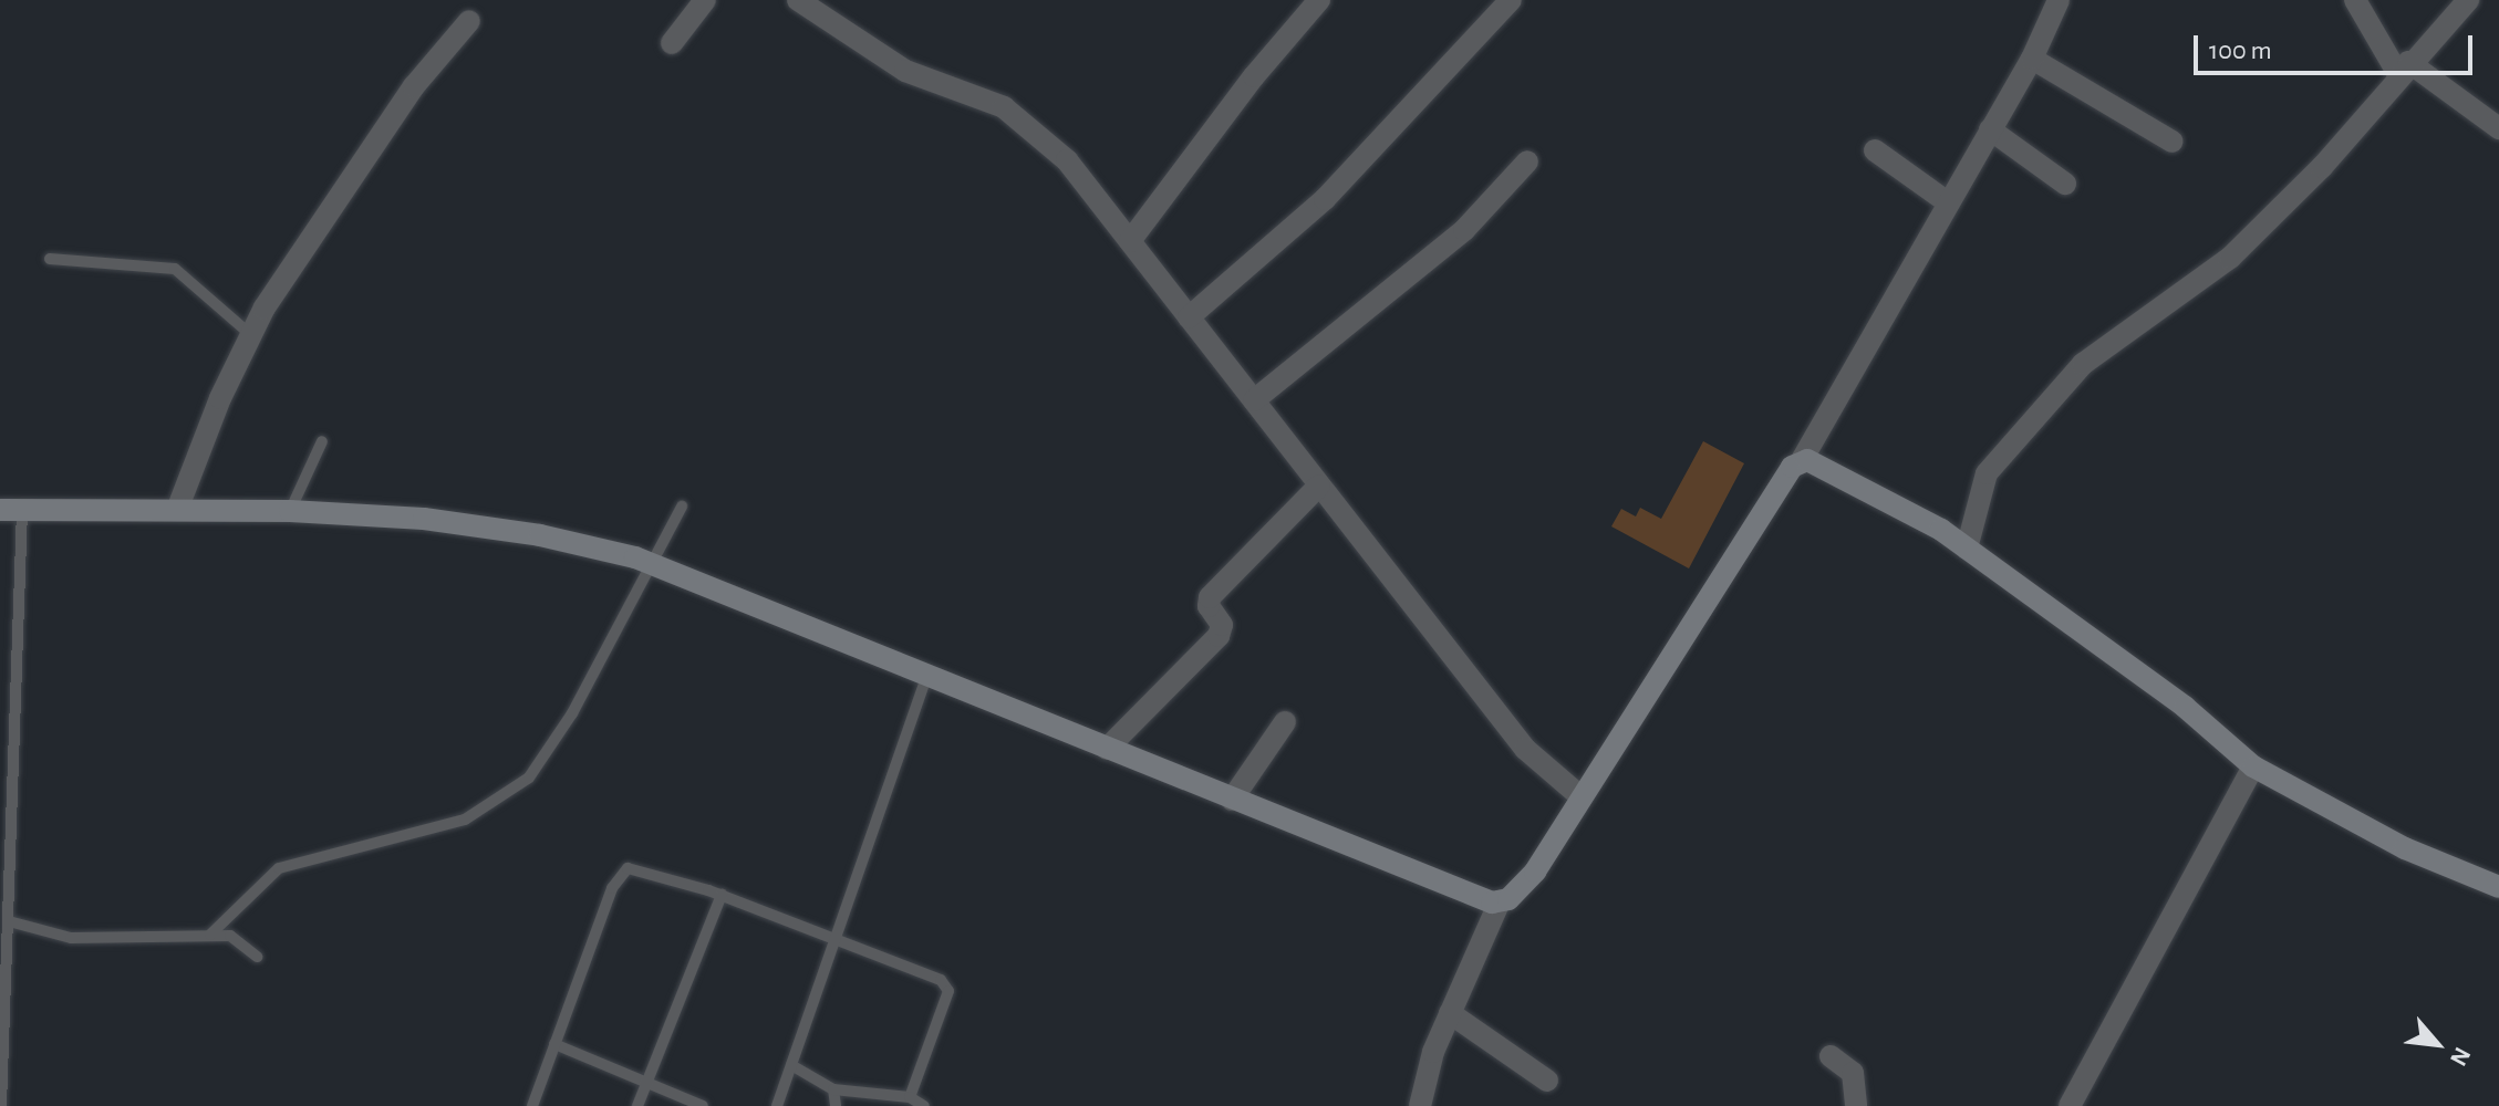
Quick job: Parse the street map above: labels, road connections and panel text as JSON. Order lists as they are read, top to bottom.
{
  "scale_bar": "100 m",
  "north": "bottom right"
}
